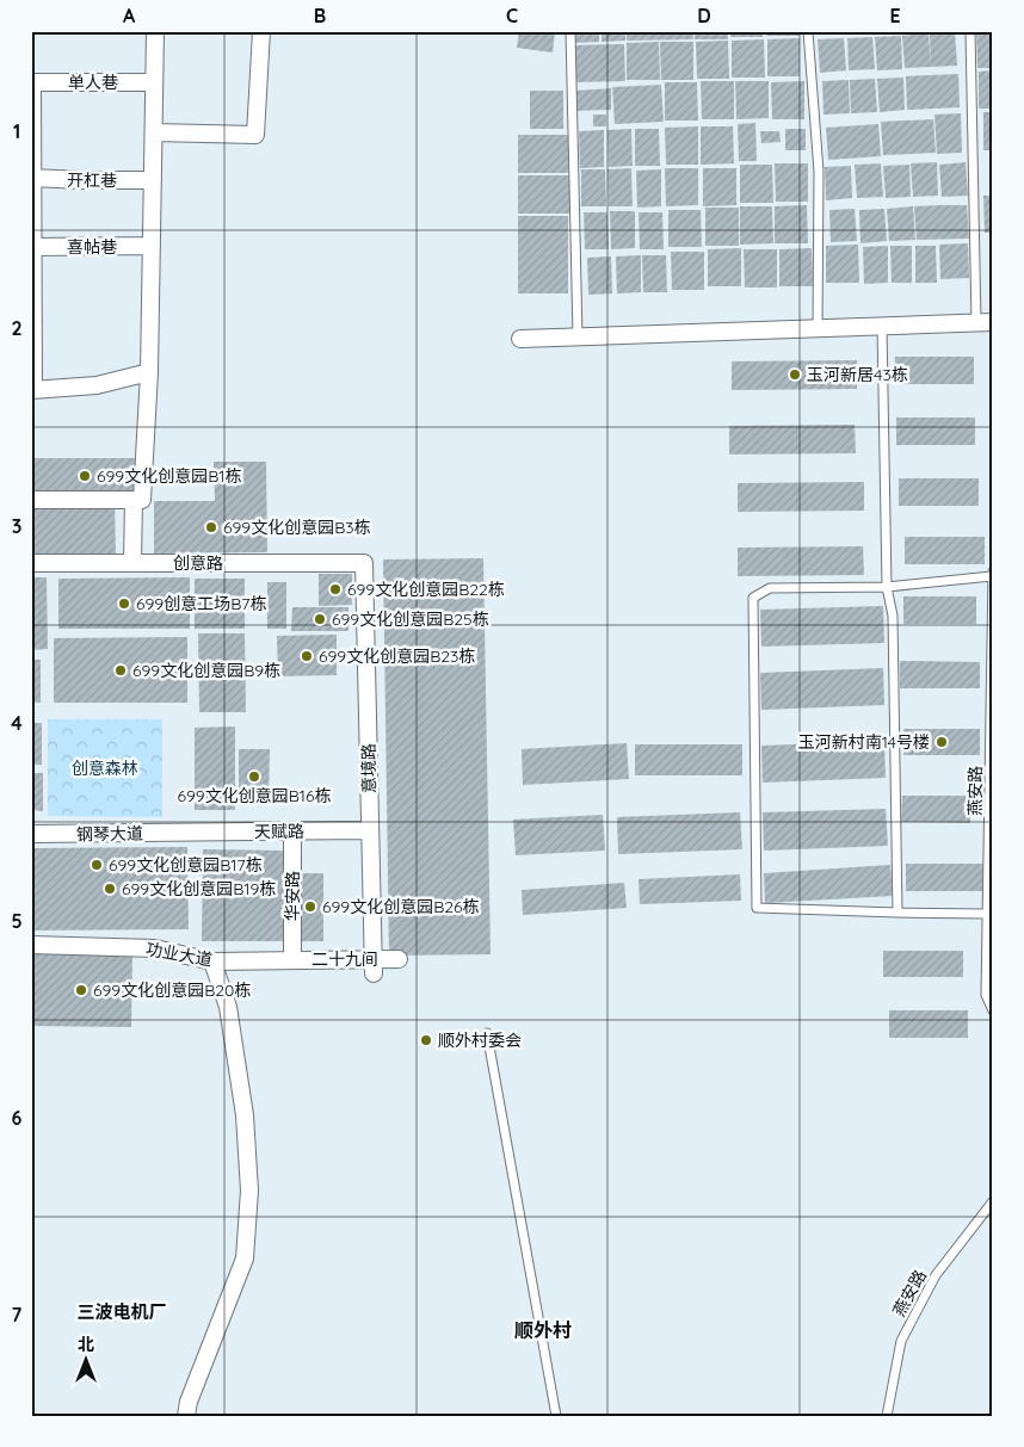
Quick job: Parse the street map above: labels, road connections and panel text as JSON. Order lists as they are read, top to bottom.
{
  "streets": {
    "street": [
      "单人巷",
      "开杠巷",
      "喜帖巷",
      "创意路",
      "意境路",
      "天赋路",
      "钢琴大道",
      "华安路",
      "功业大道",
      "二十九间"
    ],
    "lane": ["燕安路"]
  },
  "crossings": [
    ["创意路", "意境路"],
    ["意境路", "天赋路"],
    ["意境路", "二十九间"],
    ["天赋路", "钢琴大道"],
    ["天赋路", "华安路"],
    ["华安路", "功业大道"],
    ["华安路", "二十九间"],
    ["功业大道", "二十九间"]
  ],
  "districts": ["三波电机厂", "顺外村"],
  "parks": ["创意森林"],
  "places": [
    "玉河新居43栋",
    "699文化创意园B1栋",
    "699文化创意园B3栋",
    "699文化创意园B22栋",
    "699创意工场B7栋",
    "699文化创意园B25栋",
    "699文化创意园B23栋",
    "699文化创意园B9栋",
    "玉河新村南14号楼",
    "699文化创意园B16栋",
    "699文化创意园B17栋",
    "699文化创意园B19栋",
    "699文化创意园B26栋",
    "699文化创意园B20栋",
    "顺外村委会"
  ],
  "north": "top",
  "grid": {
    "columns": [
      "A",
      "B",
      "C",
      "D",
      "E"
    ],
    "rows": [
      "1",
      "2",
      "3",
      "4",
      "5",
      "6",
      "7"
    ]
  }
}
